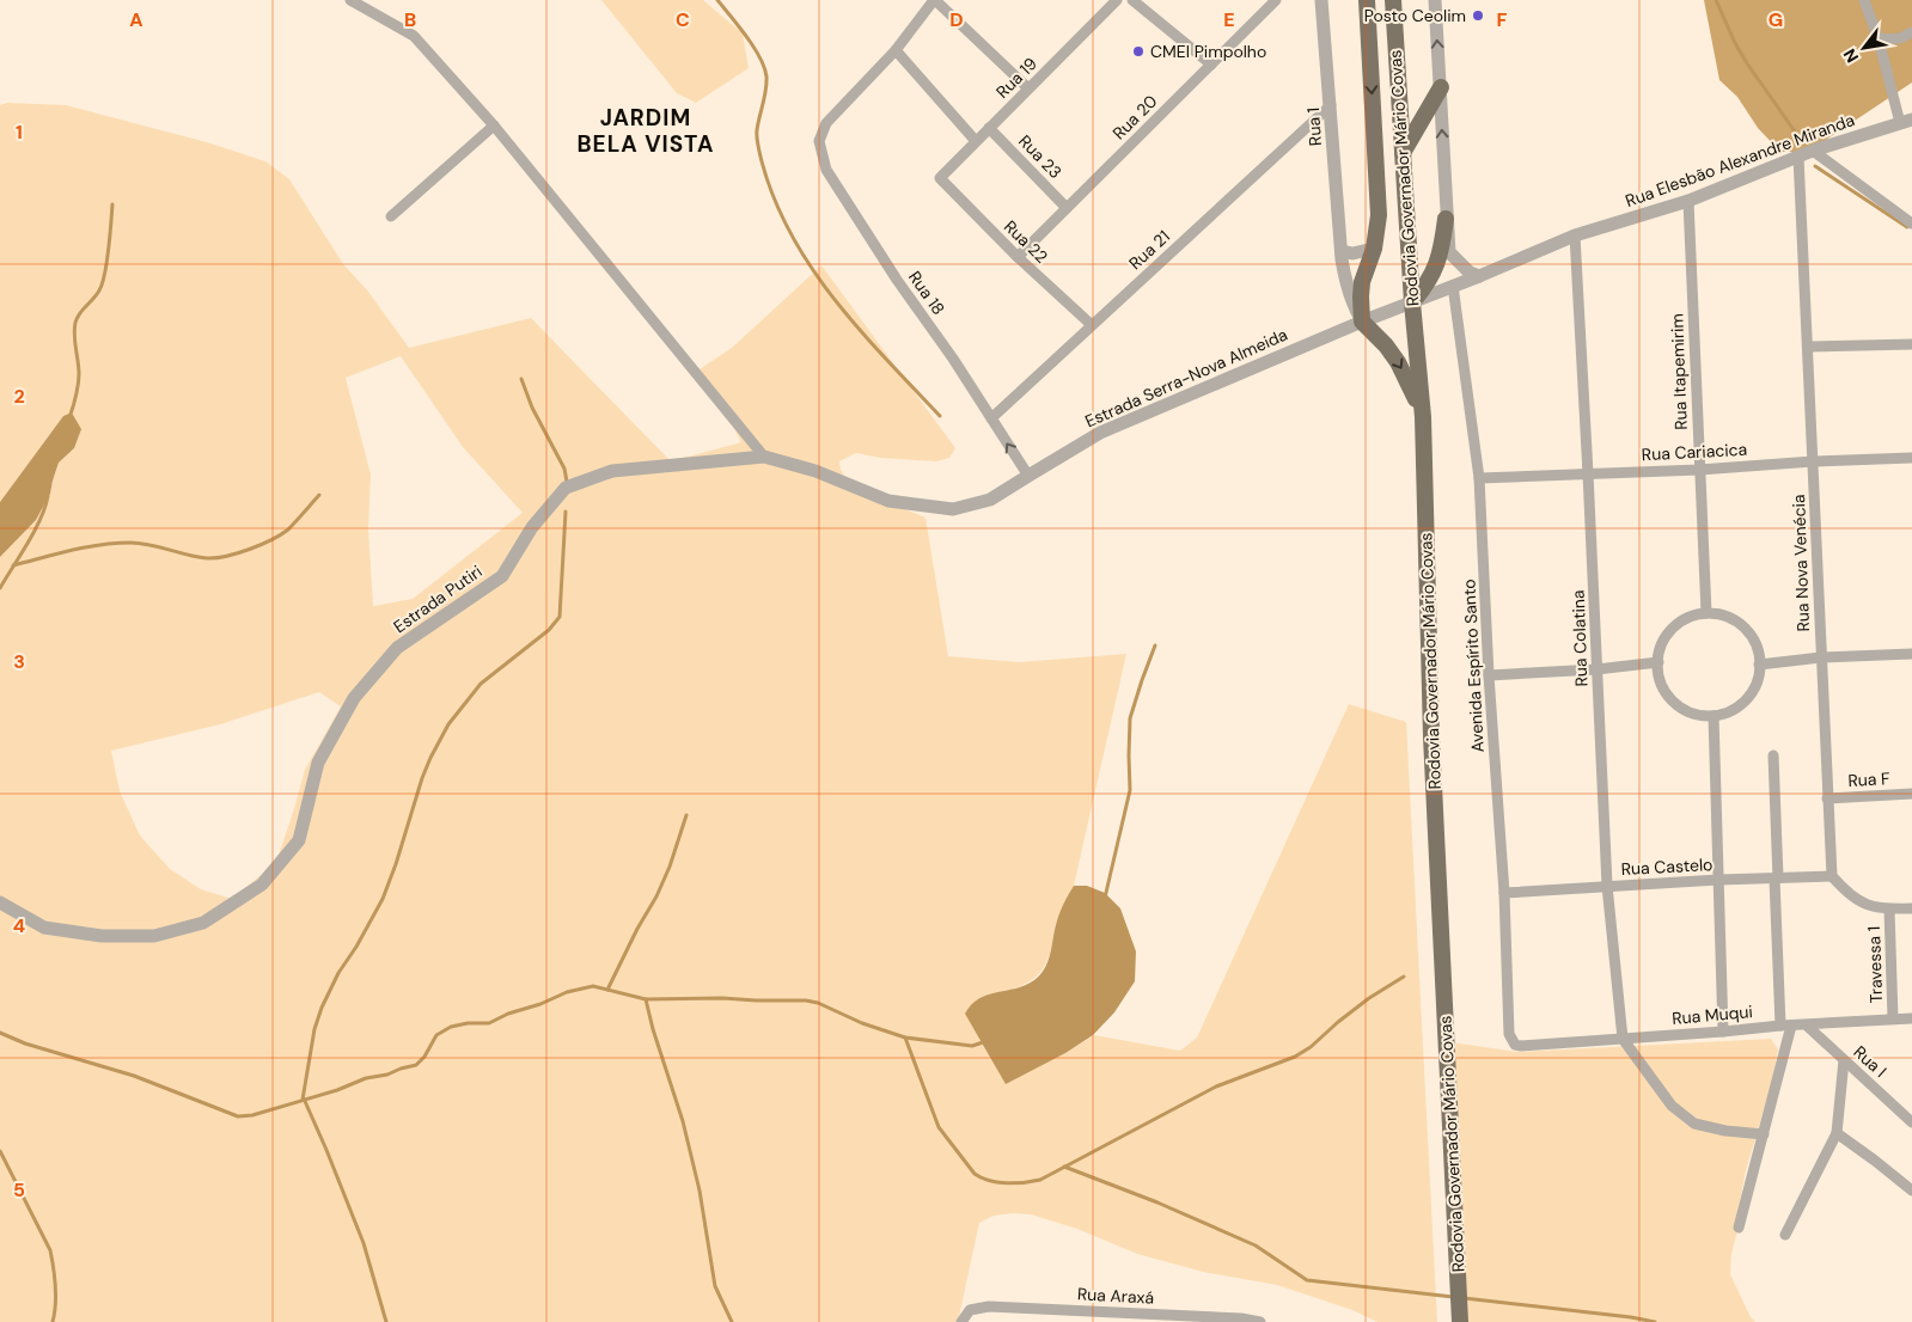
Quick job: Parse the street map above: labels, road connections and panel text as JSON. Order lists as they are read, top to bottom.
{
  "streets": {
    "main road": ["Rodovia Governador Mário Covas"],
    "street": [
      "Rua 19",
      "Rua 20",
      "Rua 1",
      "Rua 23",
      "Rua Elesbão Alexandre Miranda",
      "Rua 22",
      "Rua 21",
      "Rua 18",
      "Rua Itapemirim",
      "Estrada Serra-Nova Almeida",
      "Rua Cariacica",
      "Rua Nova Venécia",
      "Estrada Putiri",
      "Rua Colatina",
      "Avenida Espírito Santo",
      "Rua F",
      "Rua Castelo",
      "Travessa 1",
      "Rua Muqui",
      "Rua I",
      "Rua Araxá"
    ]
  },
  "crossings": [
    ["Rua 19", "Rua 23"],
    ["Rua 19", "Rua 22"],
    ["Rua 20", "Rua 23"],
    ["Rua 20", "Rua 22"],
    ["Rua 1", "Rua Elesbão Alexandre Miranda"],
    ["Rua 1", "Rua 21"],
    ["Rua 1", "Estrada Serra-Nova Almeida"],
    ["Rua Elesbão Alexandre Miranda", "Rodovia Governador Mário Covas"],
    ["Rua Elesbão Alexandre Miranda", "Rua Itapemirim"],
    ["Rua Elesbão Alexandre Miranda", "Estrada Serra-Nova Almeida"],
    ["Rua Elesbão Alexandre Miranda", "Rua Nova Venécia"],
    ["Rua Elesbão Alexandre Miranda", "Rua Colatina"],
    ["Rua Elesbão Alexandre Miranda", "Avenida Espírito Santo"],
    ["Rua 22", "Rua 21"],
    ["Rua 21", "Rua 18"],
    ["Rua 18", "Estrada Serra-Nova Almeida"],
    ["Rua 18", "Estrada Putiri"],
    ["Rua Itapemirim", "Rua Cariacica"],
    ["Estrada Serra-Nova Almeida", "Estrada Putiri"],
    ["Rua Cariacica", "Rua Nova Venécia"],
    ["Rua Cariacica", "Rua Colatina"],
    ["Rua Cariacica", "Avenida Espírito Santo"],
    ["Rua Nova Venécia", "Rua F"],
    ["Rua Nova Venécia", "Rua Castelo"],
    ["Rua Colatina", "Rua Castelo"],
    ["Rua Colatina", "Rua Muqui"],
    ["Avenida Espírito Santo", "Rua Castelo"],
    ["Avenida Espírito Santo", "Rua Muqui"],
    ["Travessa 1", "Rua Muqui"],
    ["Rua Muqui", "Rua I"]
  ],
  "districts": ["JARDIM BELA VISTA"],
  "places": ["Posto Ceolim", "CMEI Pimpolho"],
  "north": "bottom left",
  "grid": {
    "columns": [
      "A",
      "B",
      "C",
      "D",
      "E",
      "F",
      "G"
    ],
    "rows": [
      "1",
      "2",
      "3",
      "4",
      "5"
    ]
  }
}
